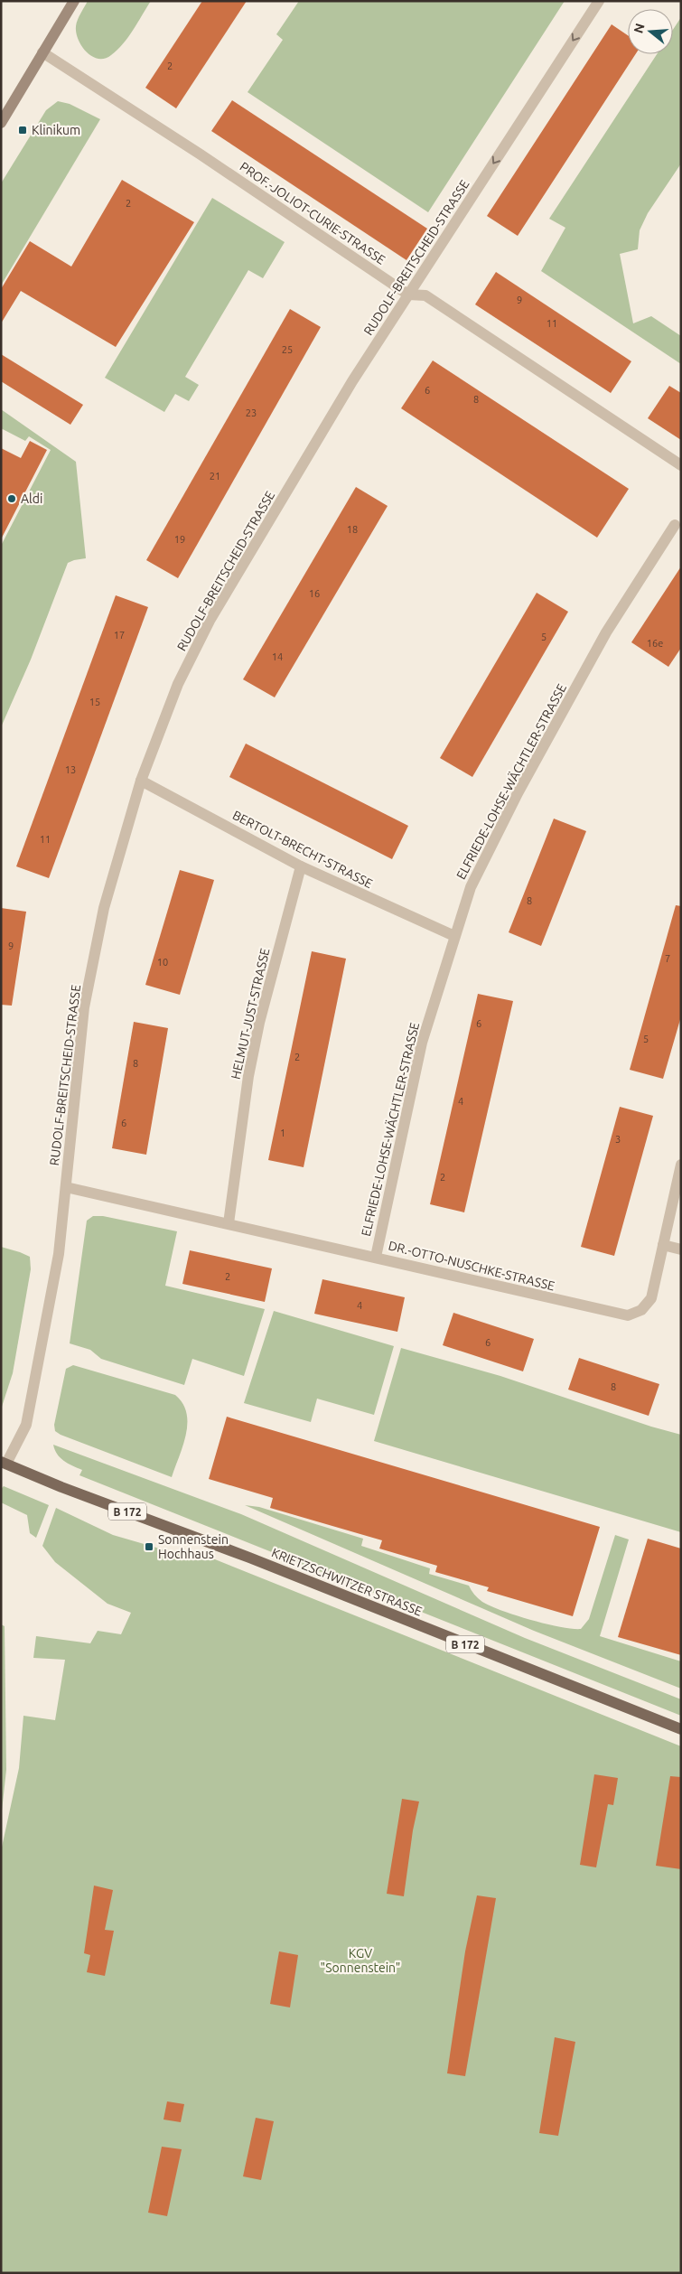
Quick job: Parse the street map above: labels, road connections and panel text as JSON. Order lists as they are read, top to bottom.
{
  "streets": {
    "main road": ["B 172", "KRIETZSCHWITZER STRASSE"],
    "street": [
      "PROF.-JOLIOT-CURIE-STRASSE",
      "RUDOLF-BREITSCHEID-STRASSE",
      "ELFRIEDE-LOHSE-WÄCHTLER-STRASSE",
      "BERTOLT-BRECHT-STRASSE",
      "HELMUT-JUST-STRASSE",
      "DR.-OTTO-NUSCHKE-STRASSE"
    ]
  },
  "crossings": [
    ["PROF.-JOLIOT-CURIE-STRASSE", "RUDOLF-BREITSCHEID-STRASSE"],
    ["RUDOLF-BREITSCHEID-STRASSE", "BERTOLT-BRECHT-STRASSE"],
    ["RUDOLF-BREITSCHEID-STRASSE", "DR.-OTTO-NUSCHKE-STRASSE"],
    ["RUDOLF-BREITSCHEID-STRASSE", "KRIETZSCHWITZER STRASSE"],
    ["ELFRIEDE-LOHSE-WÄCHTLER-STRASSE", "BERTOLT-BRECHT-STRASSE"],
    ["ELFRIEDE-LOHSE-WÄCHTLER-STRASSE", "DR.-OTTO-NUSCHKE-STRASSE"],
    ["BERTOLT-BRECHT-STRASSE", "HELMUT-JUST-STRASSE"],
    ["HELMUT-JUST-STRASSE", "DR.-OTTO-NUSCHKE-STRASSE"]
  ],
  "parks": ["KGV \"Sonnenstein\""],
  "places": {
    "transit": ["Klinikum", "Sonnenstein Hochhaus"],
    "other": ["Aldi"]
  },
  "house_numbers": [
    "2",
    "2",
    "9",
    "11",
    "25",
    "6",
    "8",
    "23",
    "21",
    "18",
    "19",
    "16",
    "17",
    "5",
    "16e",
    "14",
    "15",
    "13",
    "11",
    "8",
    "9",
    "7",
    "10",
    "6",
    "5",
    "2",
    "8",
    "4",
    "6",
    "1",
    "3",
    "2",
    "2",
    "4",
    "6",
    "8"
  ],
  "north": "left"
}
